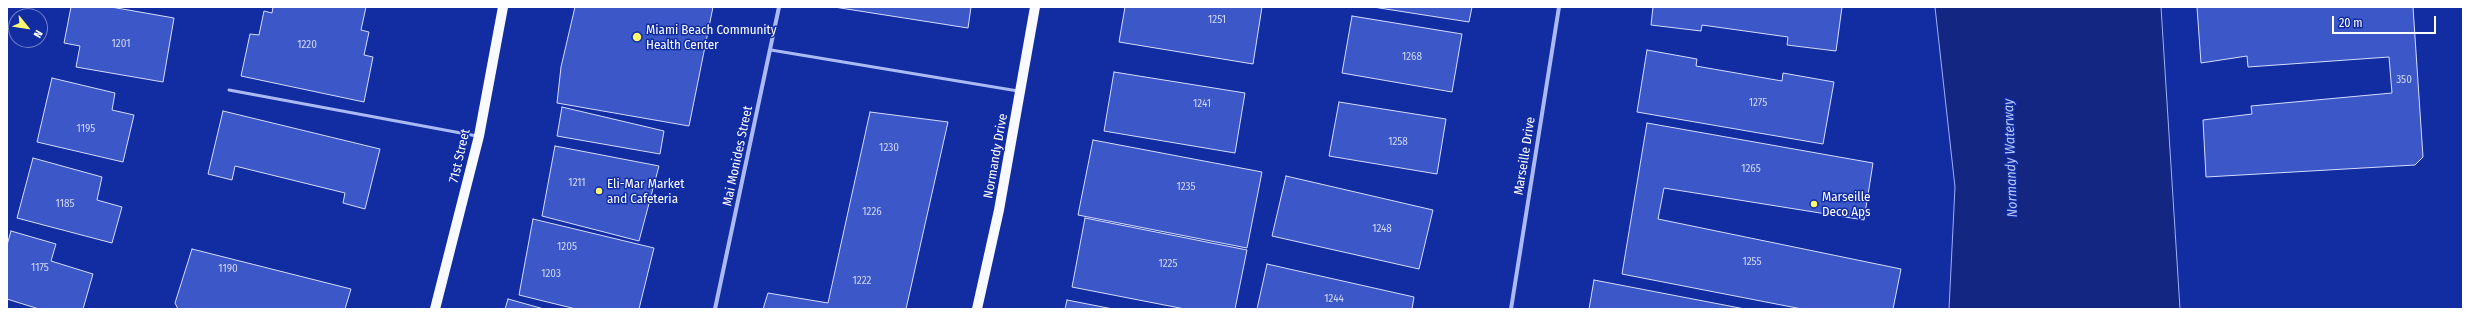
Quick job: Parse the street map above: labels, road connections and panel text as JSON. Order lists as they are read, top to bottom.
{
  "streets": {
    "main road": ["71st Street", "Normandy Drive"],
    "street": ["Mai Monides Street", "Marseille Drive"]
  },
  "water": ["Normandy Waterway"],
  "places": ["Miami Beach Community Health Center", "Eli-Mar Market and Cafeteria", "Marseille Deco Aps"],
  "house_numbers": [
    "1251",
    "1201",
    "1220",
    "1268",
    "350",
    "1275",
    "1241",
    "1195",
    "1258",
    "1230",
    "1265",
    "1211",
    "1235",
    "1185",
    "1226",
    "1248",
    "1205",
    "1255",
    "1225",
    "1175",
    "1190",
    "1203",
    "1222",
    "1244"
  ],
  "scale_bar": "20 m",
  "north": "bottom right"
}
